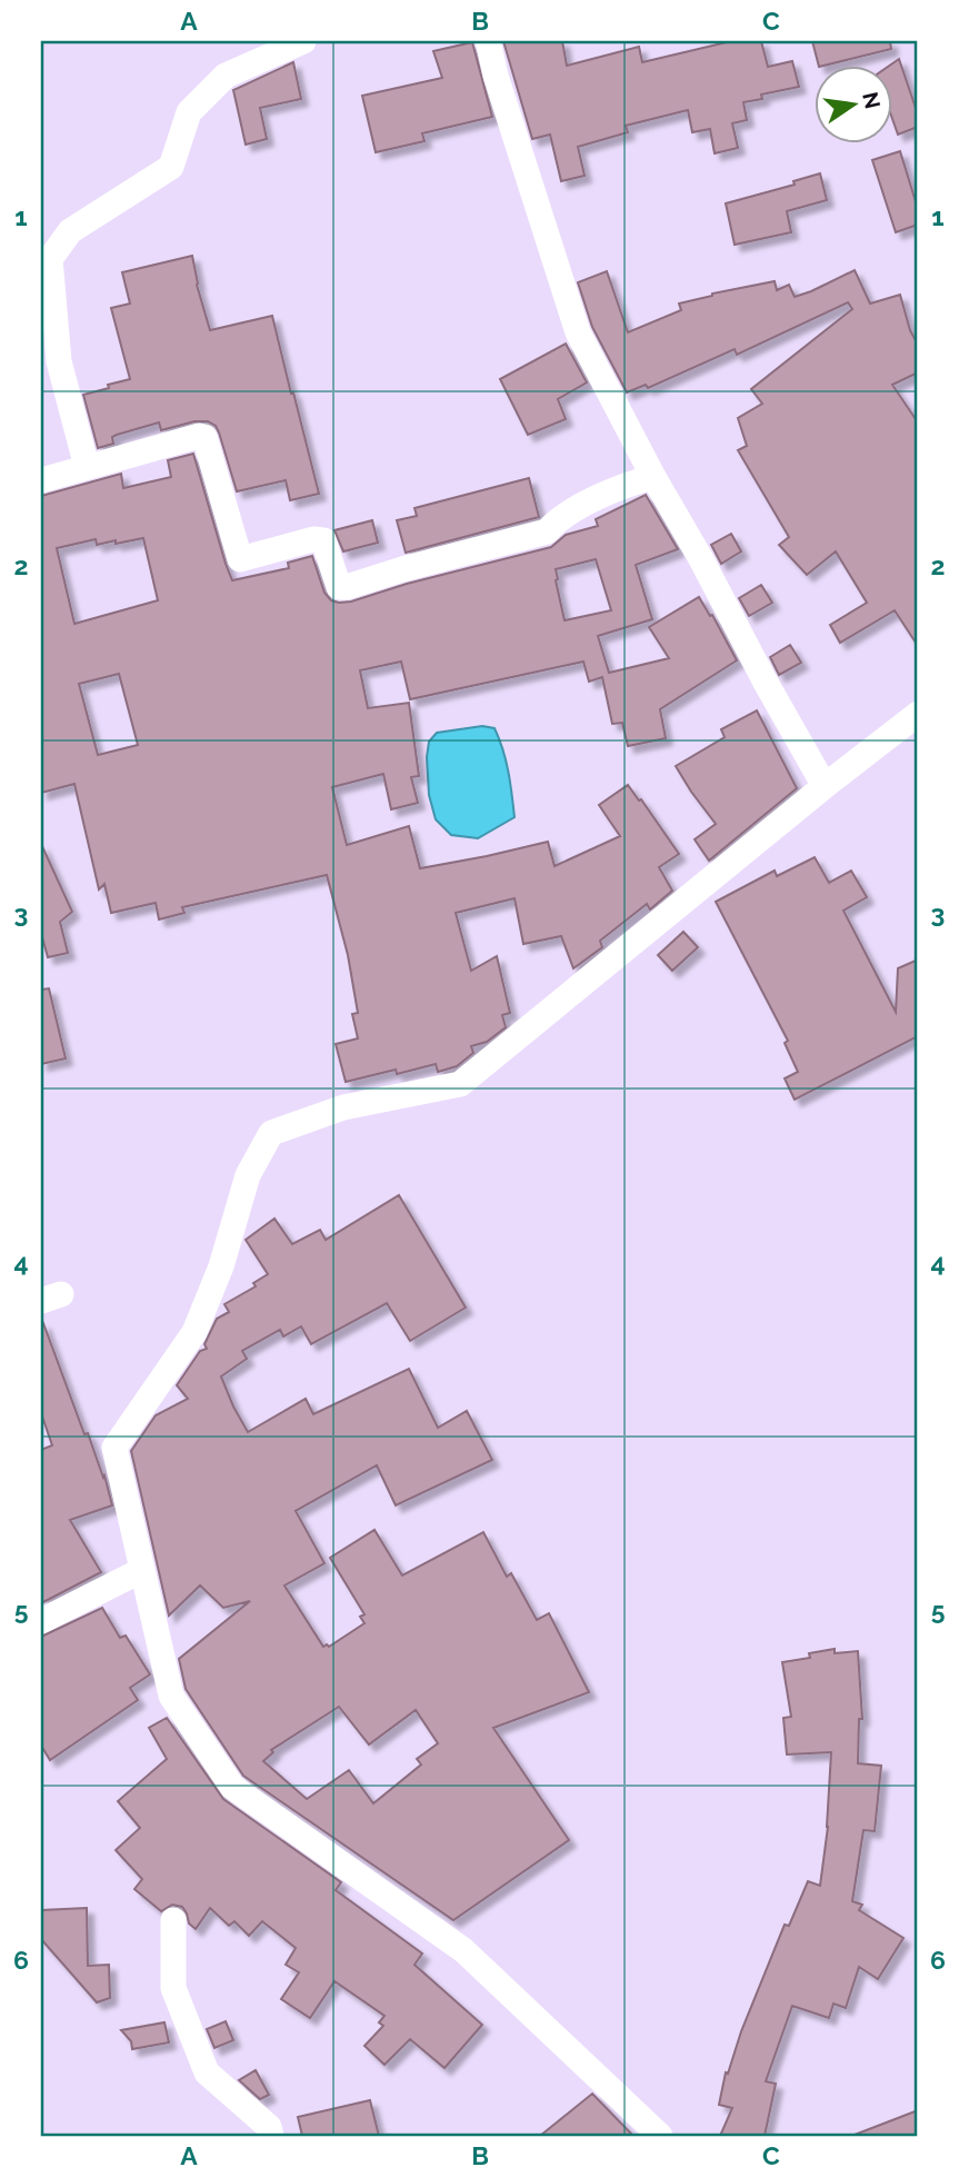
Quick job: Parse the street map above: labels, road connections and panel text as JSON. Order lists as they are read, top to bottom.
{
  "north": "right",
  "grid": {
    "columns": ["A", "B", "C"],
    "rows": [
      "1",
      "2",
      "3",
      "4",
      "5",
      "6"
    ]
  }
}
